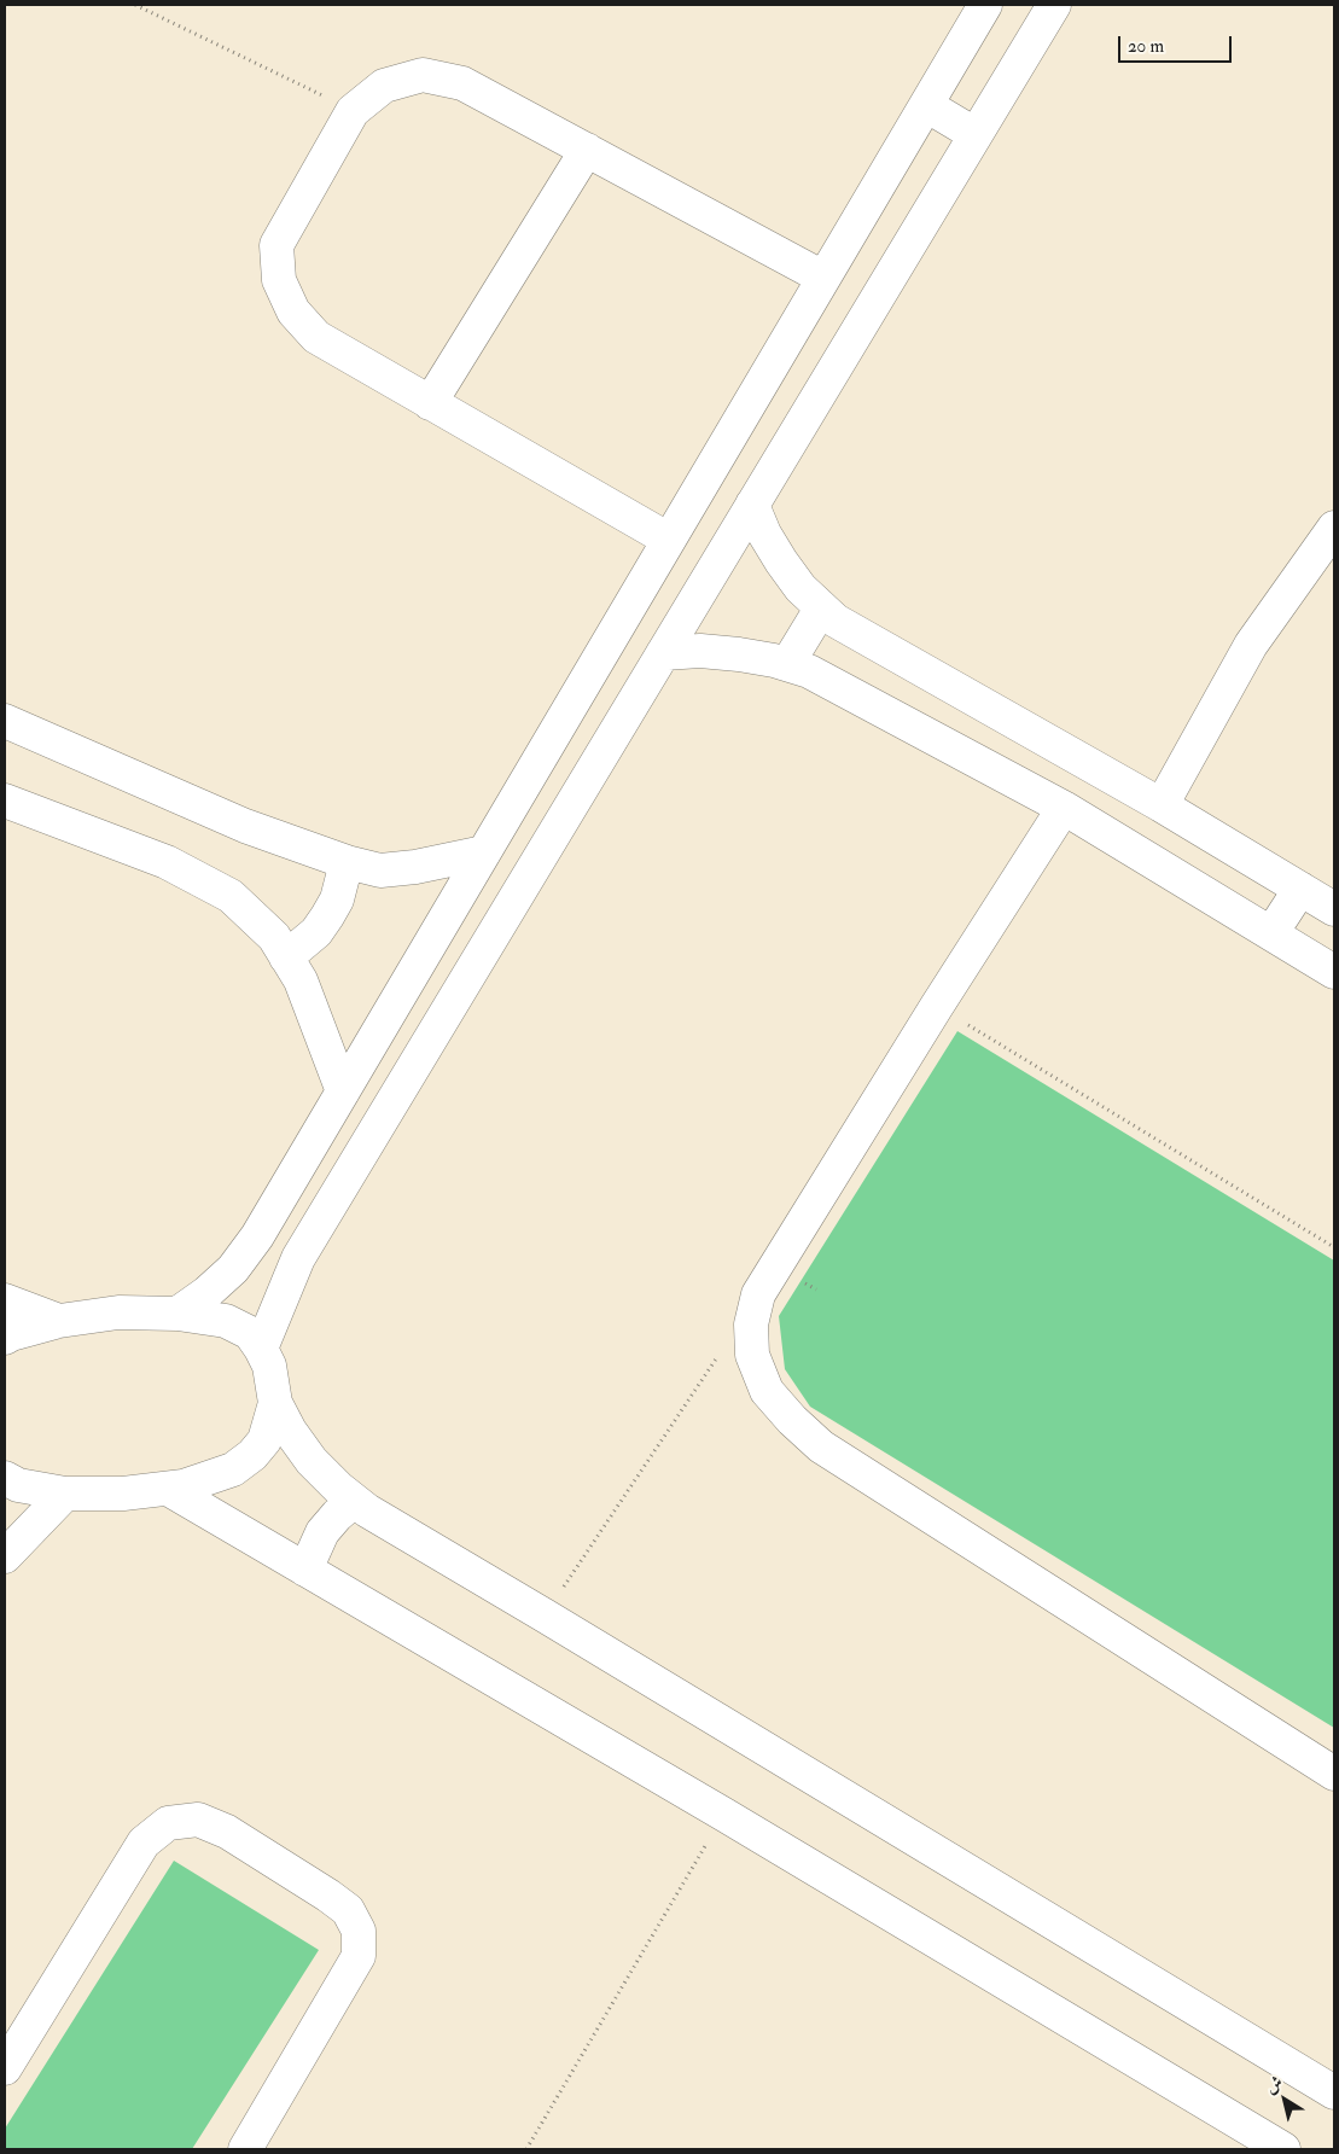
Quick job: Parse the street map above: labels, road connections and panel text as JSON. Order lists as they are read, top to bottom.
{
  "scale_bar": "20 m",
  "north": "top left"
}
